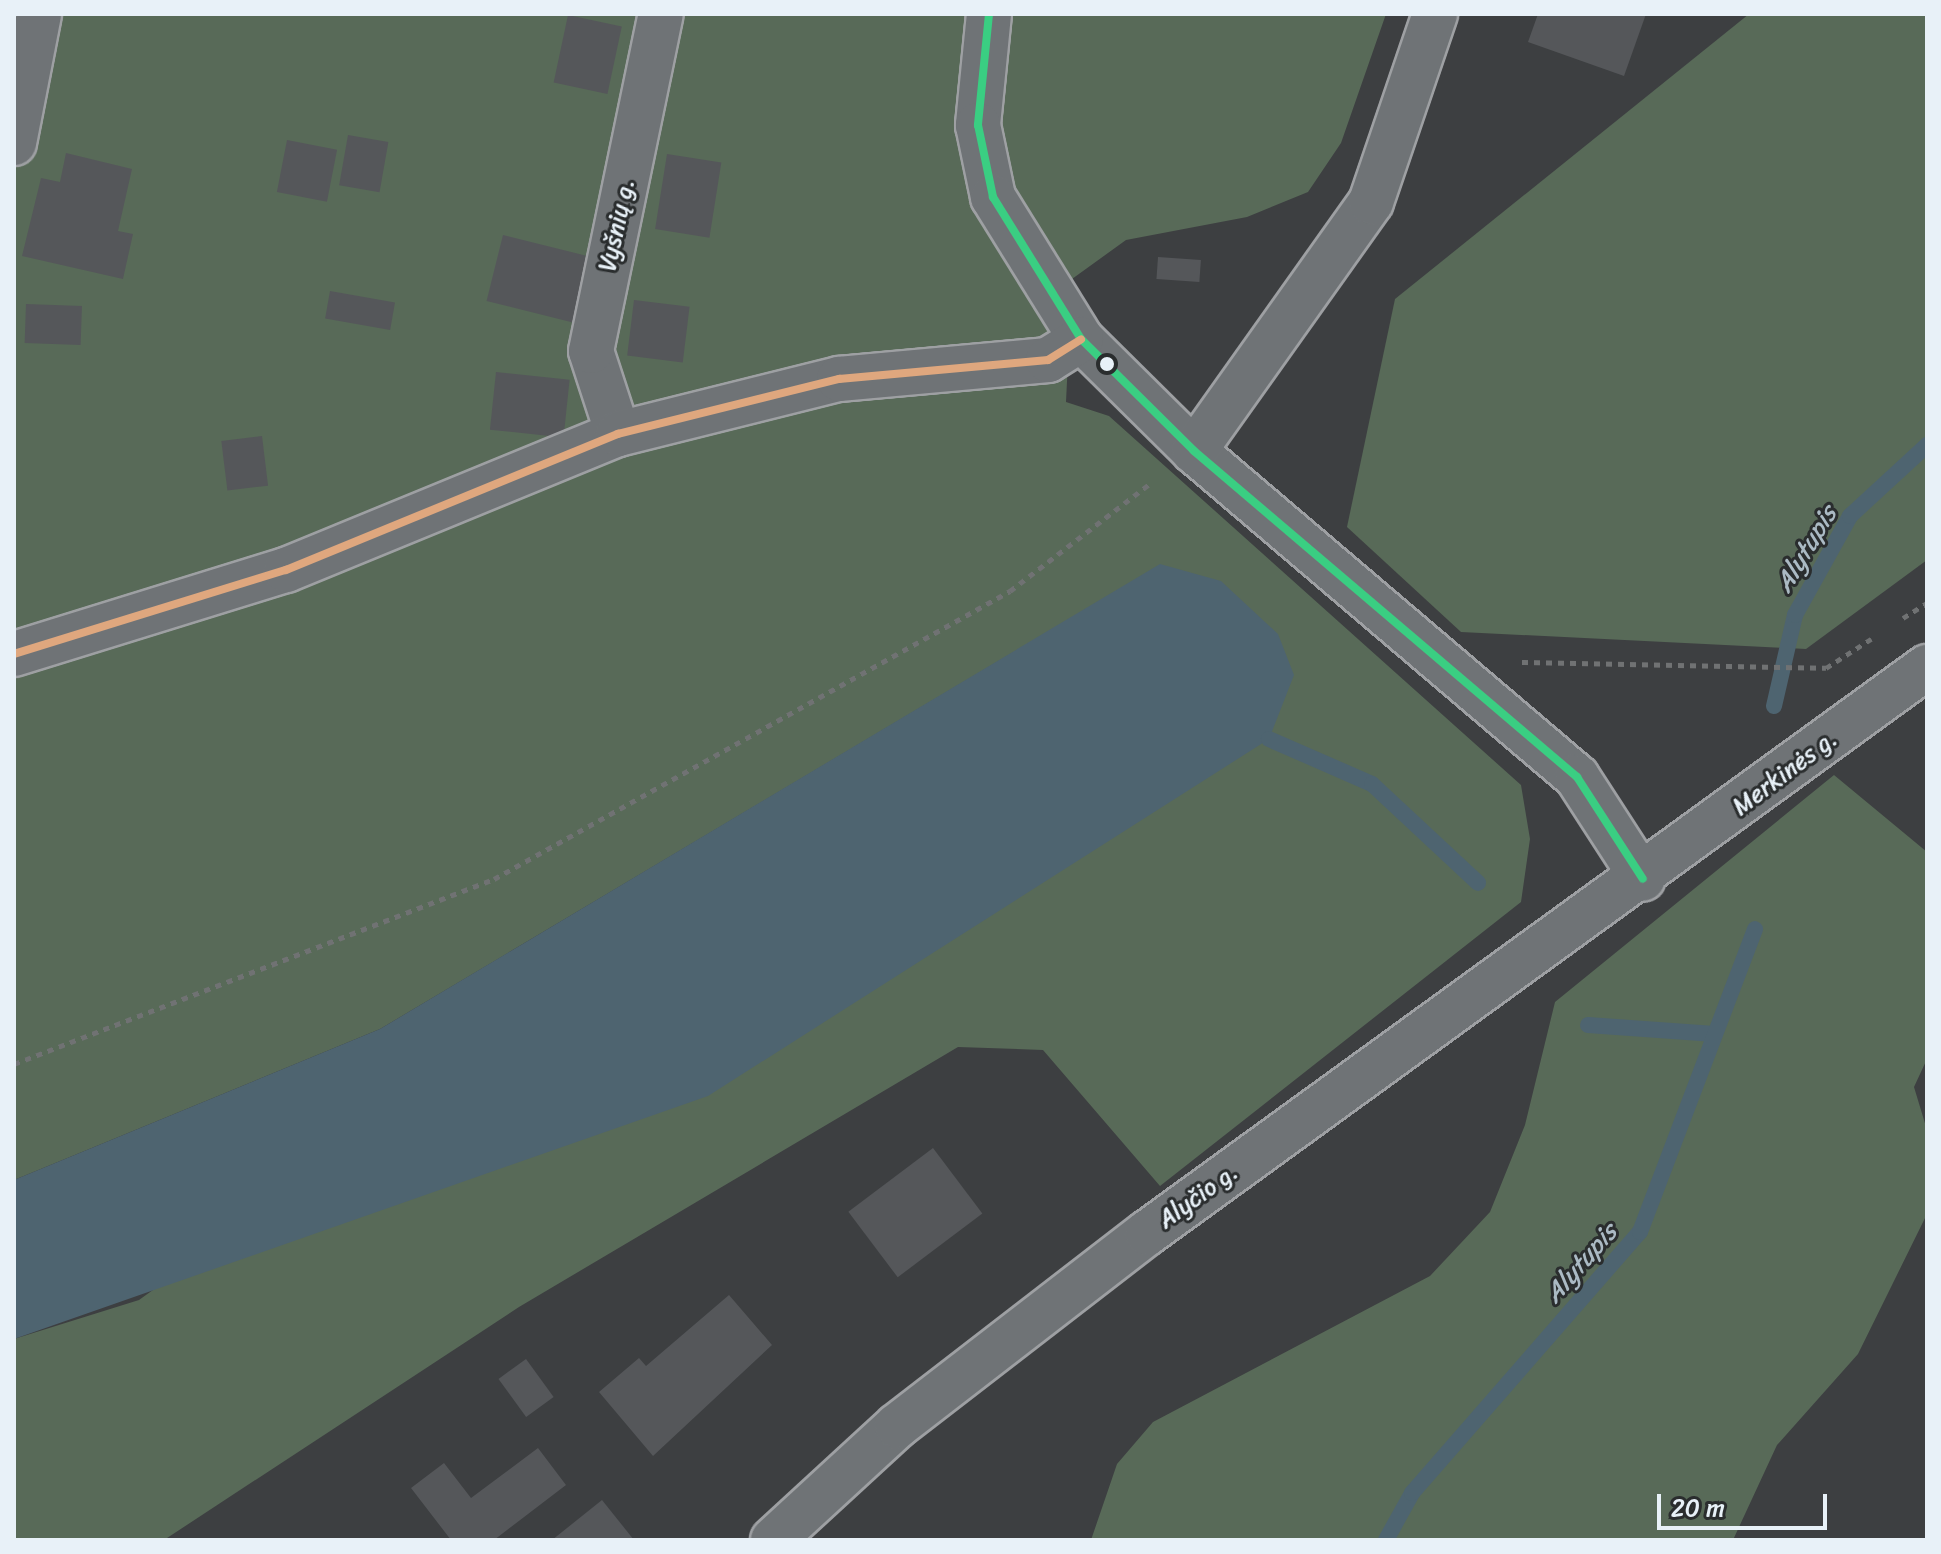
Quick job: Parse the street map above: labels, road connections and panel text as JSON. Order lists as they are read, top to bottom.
{
  "streets": {
    "street": ["Vyšnių g.", "Merkinės g.", "Alyčio g."]
  },
  "crossings": [
    ["Merkinės g.", "Alyčio g."]
  ],
  "water": ["Alytupis"],
  "scale_bar": "20 m"
}
